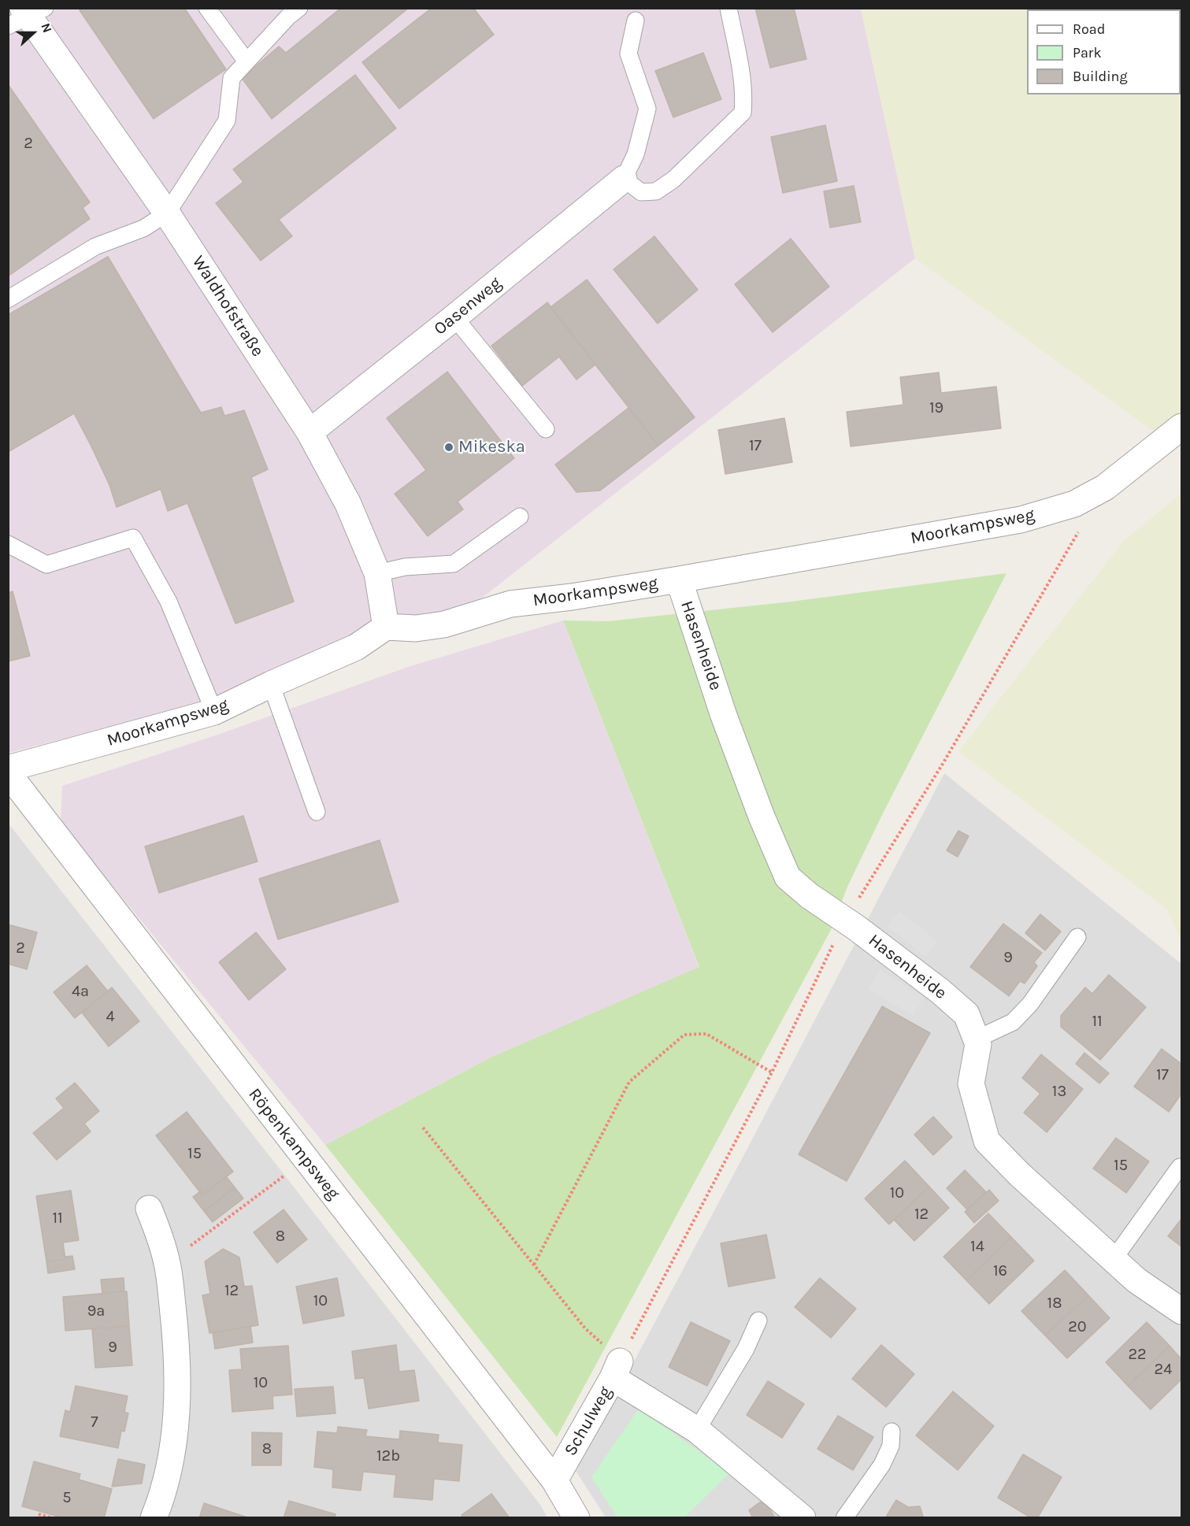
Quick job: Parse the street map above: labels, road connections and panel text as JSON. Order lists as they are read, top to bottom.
{
  "streets": {
    "street": [
      "Waldhofstraße",
      "Oasenweg",
      "Moorkampsweg",
      "Hasenheide",
      "Röpenkampsweg",
      "Schulweg"
    ]
  },
  "crossings": [
    ["Waldhofstraße", "Oasenweg"],
    ["Waldhofstraße", "Moorkampsweg"],
    ["Moorkampsweg", "Hasenheide"],
    ["Röpenkampsweg", "Schulweg"]
  ],
  "places": ["Mikeska"],
  "house_numbers": [
    "2",
    "19",
    "17",
    "2",
    "9",
    "4a",
    "4",
    "11",
    "17",
    "13",
    "15",
    "15",
    "10",
    "12",
    "11",
    "8",
    "14",
    "16",
    "12",
    "10",
    "18",
    "9a",
    "20",
    "9",
    "22",
    "24",
    "10",
    "7",
    "8",
    "12b",
    "5"
  ],
  "legend": ["Road", "Park", "Building"],
  "north": "right"
}
